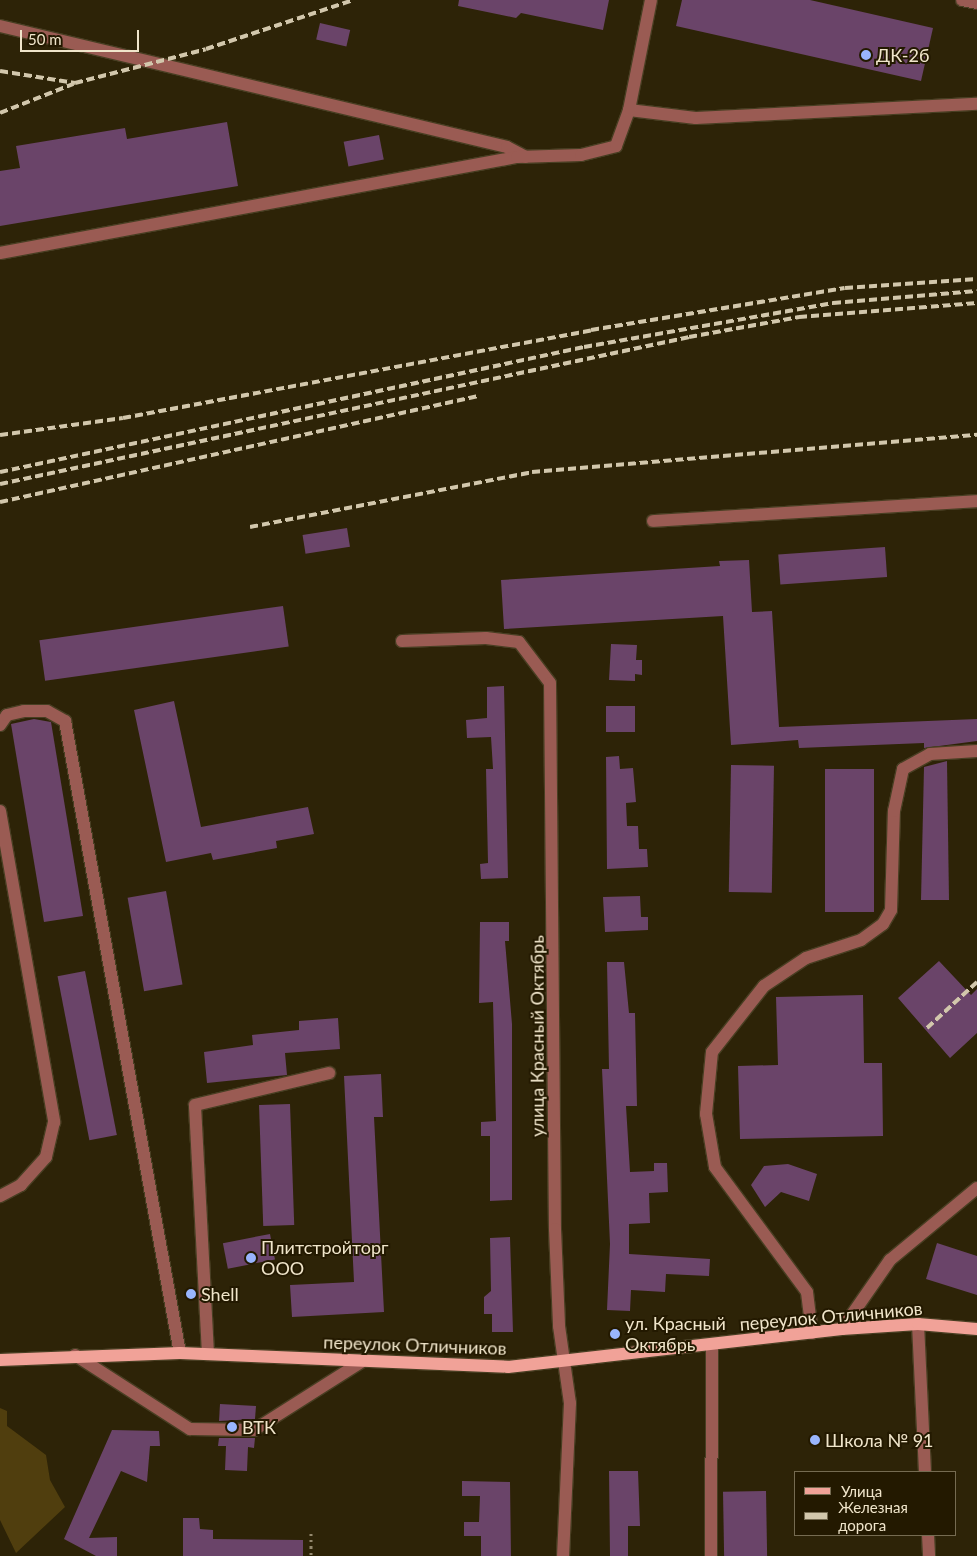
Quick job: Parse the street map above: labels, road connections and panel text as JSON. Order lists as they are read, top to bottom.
{
  "streets": {
    "main road": ["переулок Отличников"],
    "street": ["улица Красный Октябрь"]
  },
  "crossings": [
    ["улица Красный Октябрь", "переулок Отличников"]
  ],
  "places": [
    "ДК-2б",
    "Плитстройторг ООО",
    "Shell",
    "ул. Красный Октябрь",
    "ВТК",
    "Школа № 91"
  ],
  "legend": ["Улица", "Железная дорога"],
  "scale_bar": "50 m"
}
